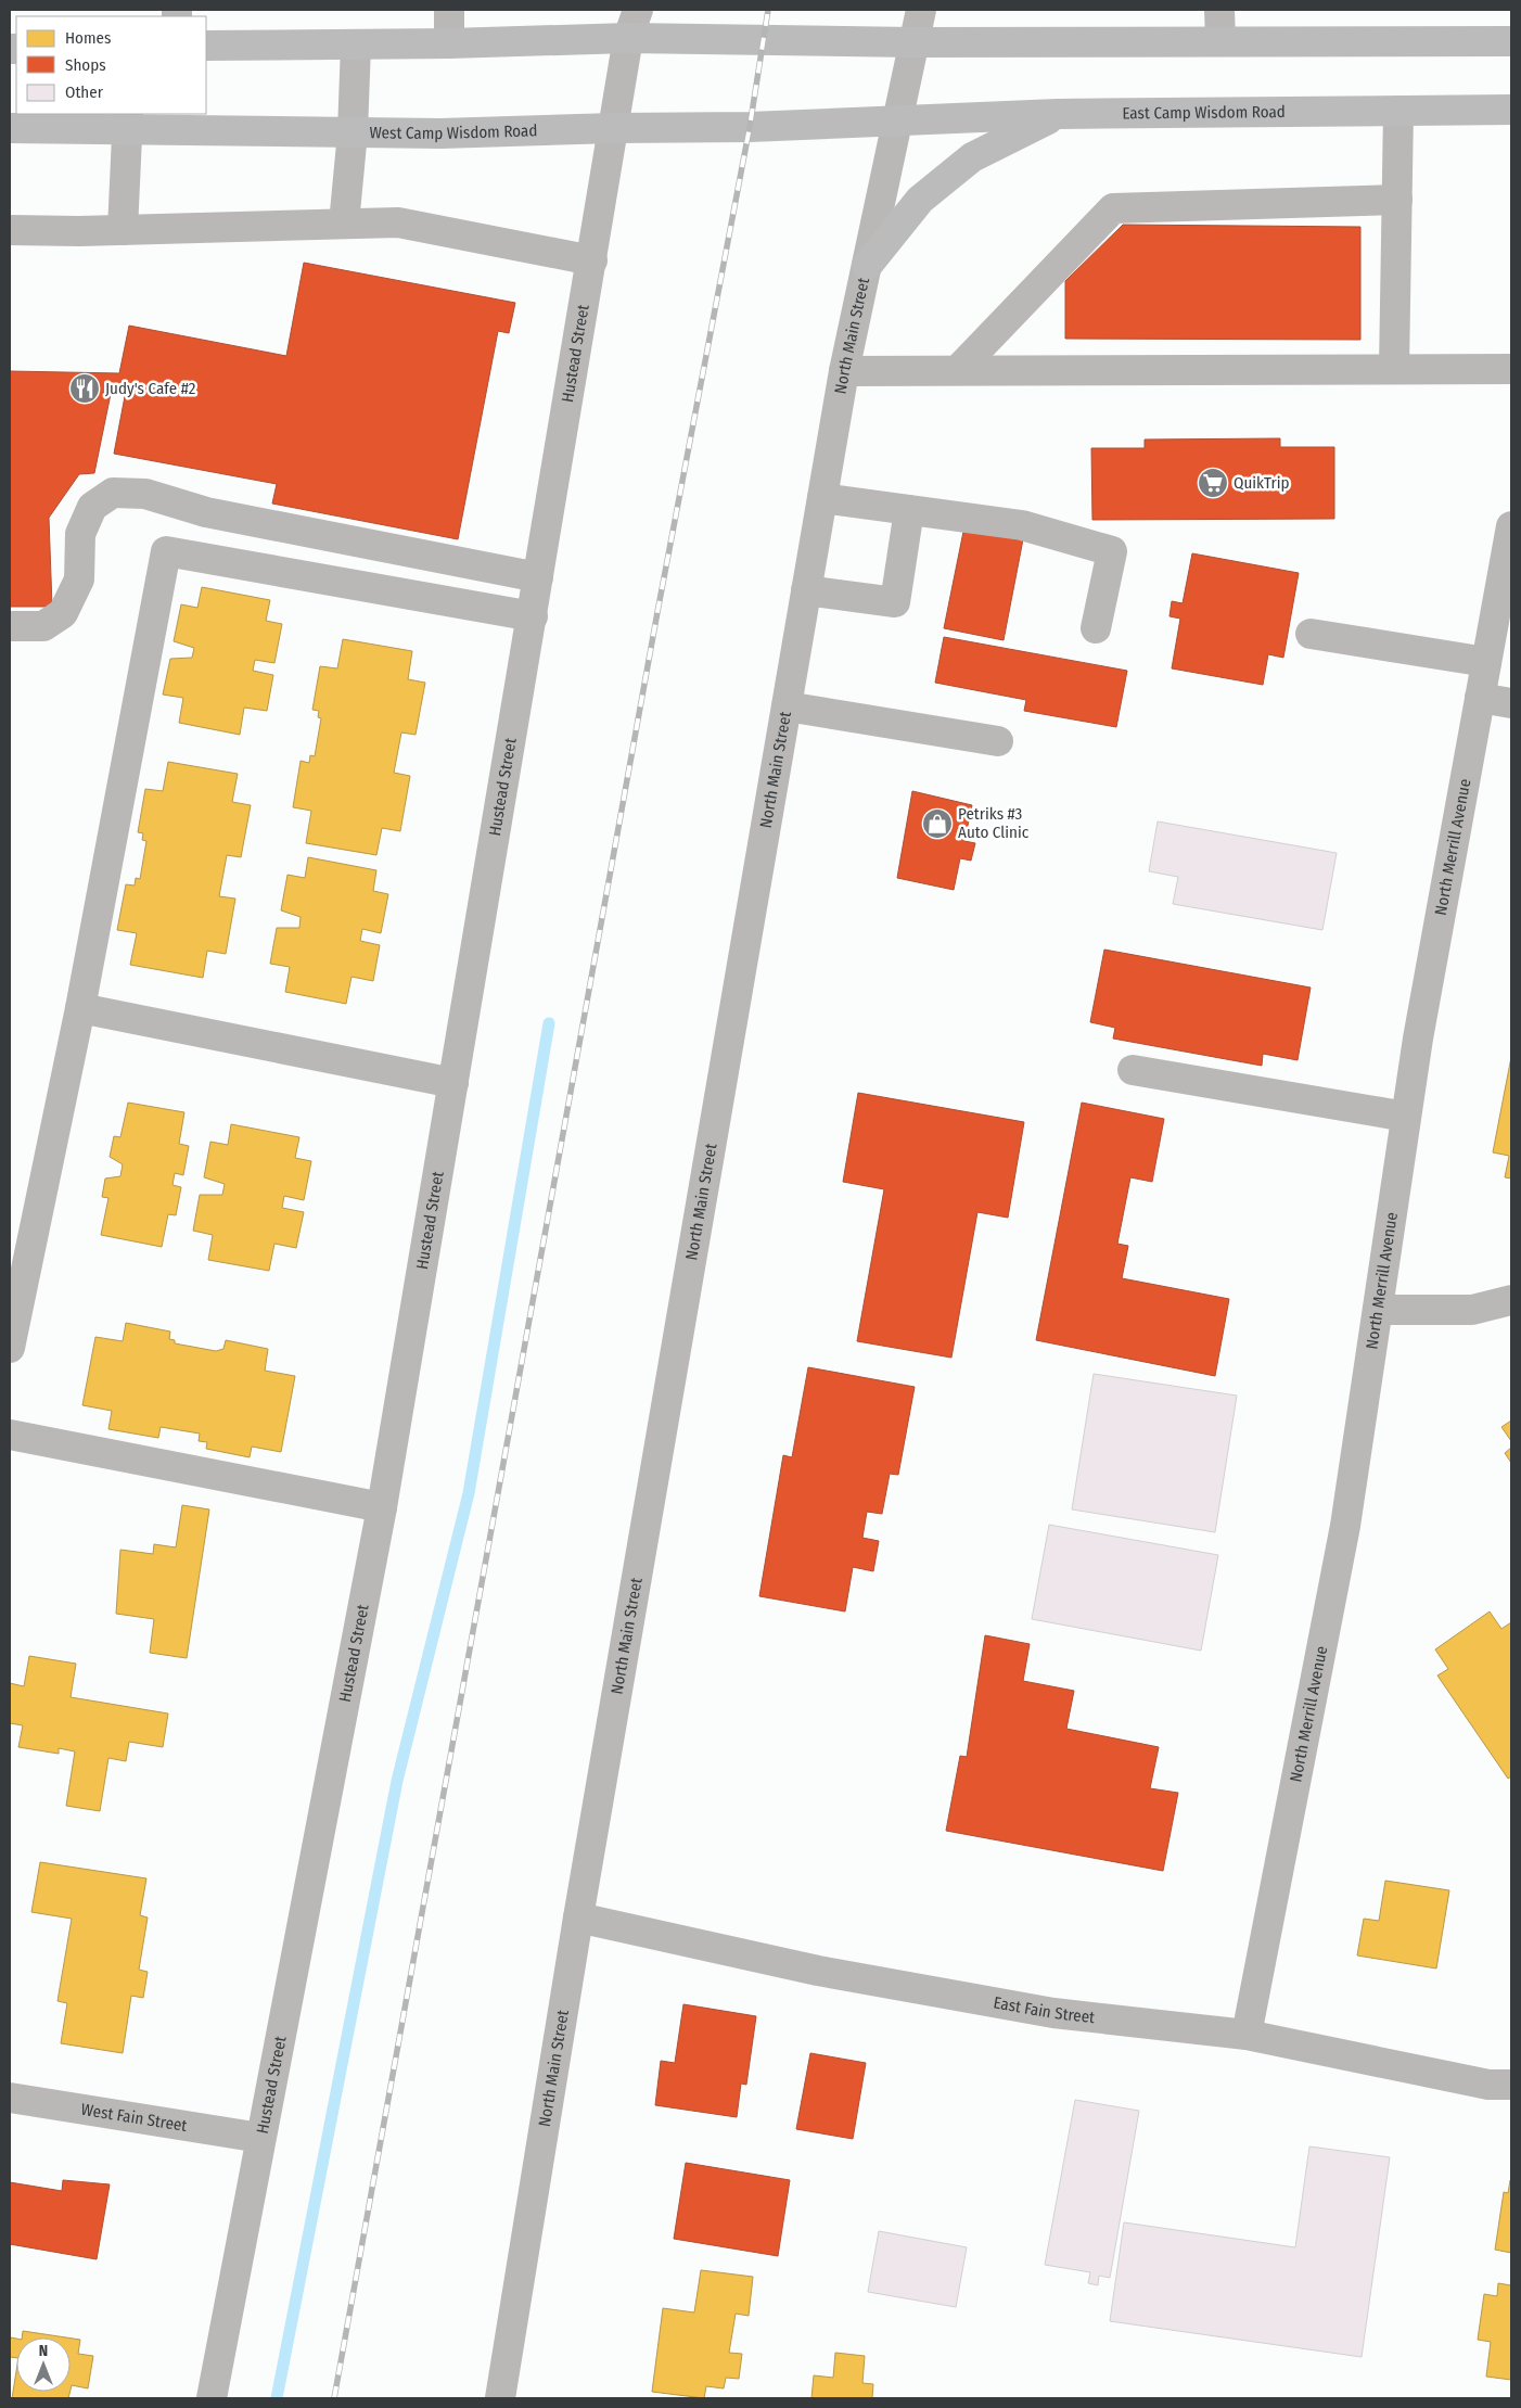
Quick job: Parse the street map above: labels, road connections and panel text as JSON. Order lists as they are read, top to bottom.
{
  "streets": {
    "main road": ["East Camp Wisdom Road", "West Camp Wisdom Road"],
    "street": [
      "North Main Street",
      "Hustead Street",
      "North Merrill Avenue",
      "East Fain Street",
      "West Fain Street"
    ]
  },
  "crossings": [
    ["East Camp Wisdom Road", "West Camp Wisdom Road"],
    ["East Camp Wisdom Road", "North Main Street"],
    ["West Camp Wisdom Road", "North Main Street"],
    ["West Camp Wisdom Road", "Hustead Street"],
    ["North Main Street", "East Fain Street"],
    ["Hustead Street", "West Fain Street"],
    ["North Merrill Avenue", "East Fain Street"]
  ],
  "places": {
    "restaurant": ["Judy's Cafe #2"],
    "supermarket": ["QuikTrip"],
    "shop": ["Petriks #3 Auto Clinic"]
  },
  "legend": ["Homes", "Shops", "Other"],
  "north": "top"
}
